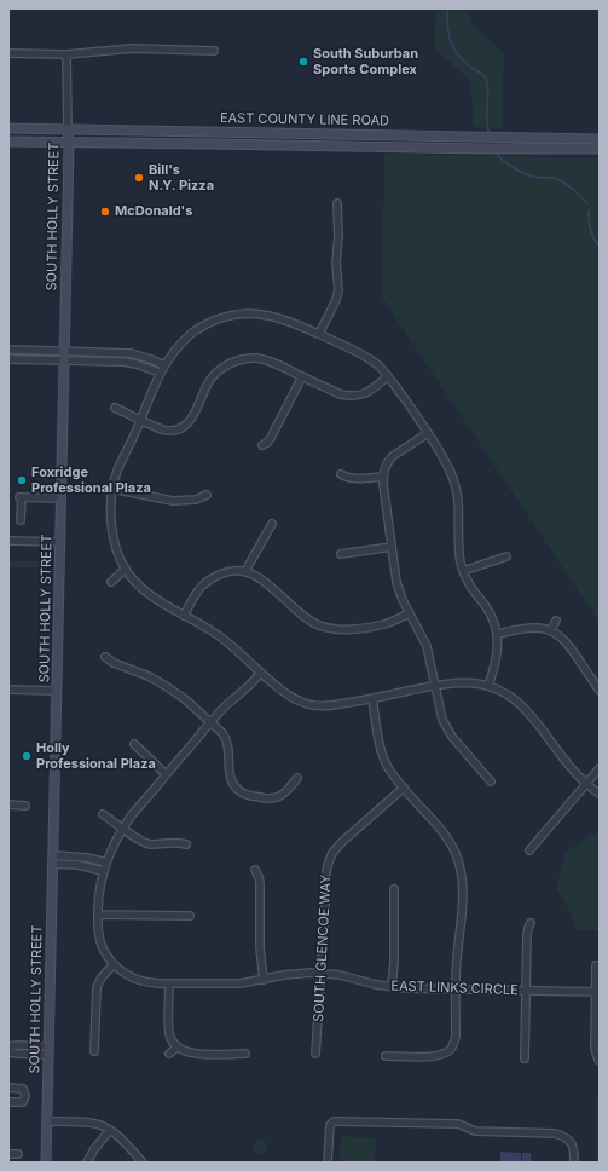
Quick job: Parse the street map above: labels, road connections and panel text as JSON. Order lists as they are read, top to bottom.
{
  "streets": {
    "main road": ["EAST COUNTY LINE ROAD", "SOUTH HOLLY STREET"],
    "street": ["SOUTH GLENCOE WAY", "EAST LINKS CIRCLE"]
  },
  "crossings": [
    ["EAST COUNTY LINE ROAD", "SOUTH HOLLY STREET"],
    ["SOUTH GLENCOE WAY", "EAST LINKS CIRCLE"]
  ],
  "places": [
    "South Suburban Sports Complex",
    "Bill's N.Y. Pizza",
    "McDonald's",
    "Foxridge Professional Plaza",
    "Holly Professional Plaza"
  ]
}
